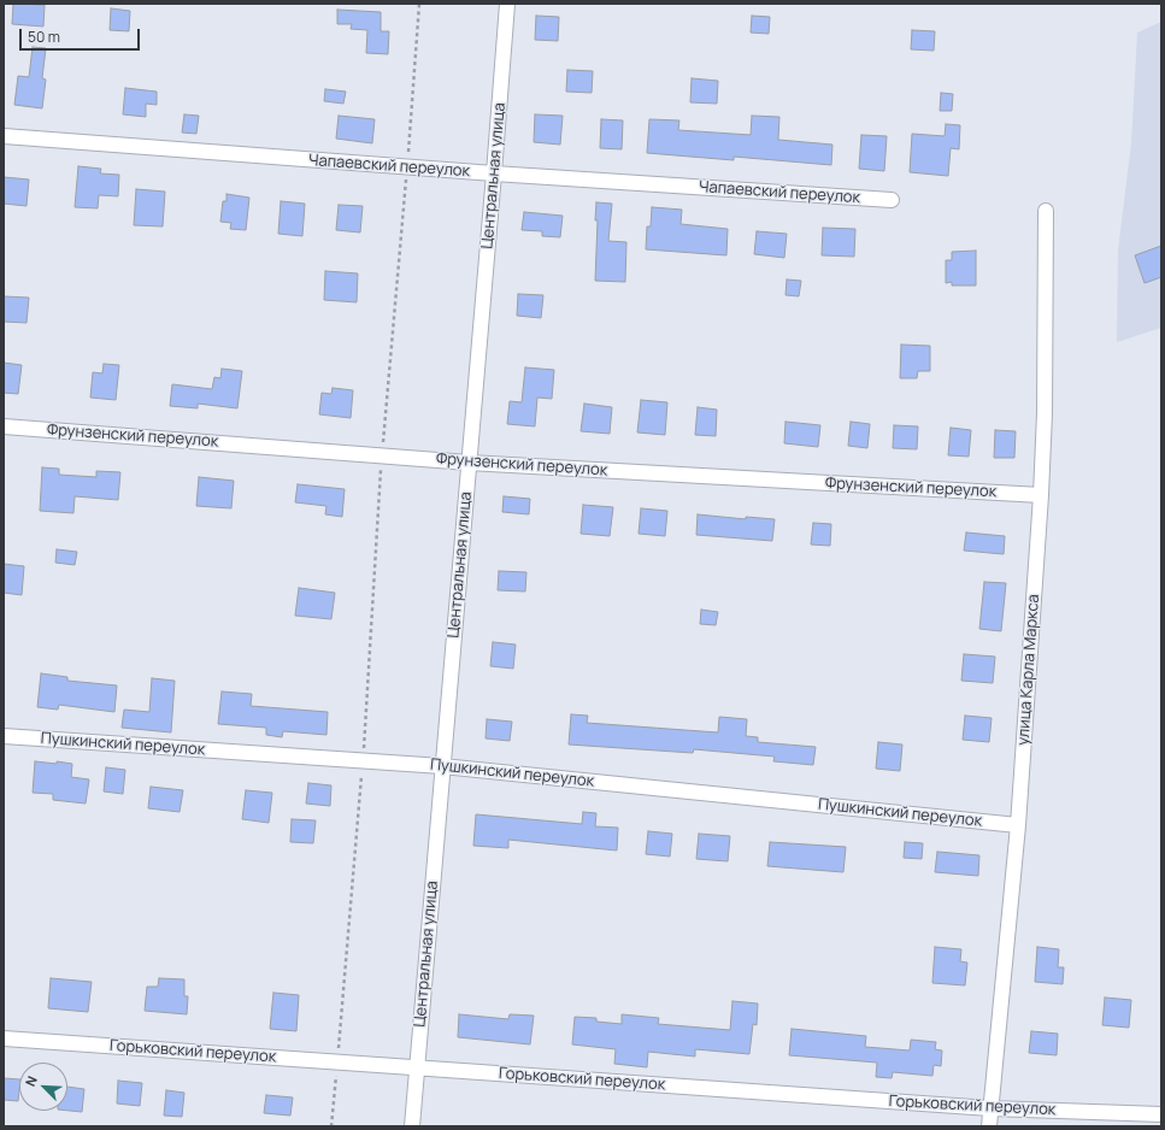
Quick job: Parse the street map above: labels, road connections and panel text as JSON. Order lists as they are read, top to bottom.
{
  "streets": {
    "street": [
      "Чапаевский переулок",
      "Центральная улица",
      "Фрунзенский переулок",
      "улица Карла Маркса",
      "Пушкинский переулок",
      "Горьковский переулок"
    ]
  },
  "crossings": [
    ["Чапаевский переулок", "Центральная улица"],
    ["Центральная улица", "Фрунзенский переулок"],
    ["Центральная улица", "Пушкинский переулок"],
    ["Центральная улица", "Горьковский переулок"],
    ["Фрунзенский переулок", "улица Карла Маркса"],
    ["улица Карла Маркса", "Пушкинский переулок"],
    ["улица Карла Маркса", "Горьковский переулок"]
  ],
  "scale_bar": "50 m",
  "north": "top left"
}
